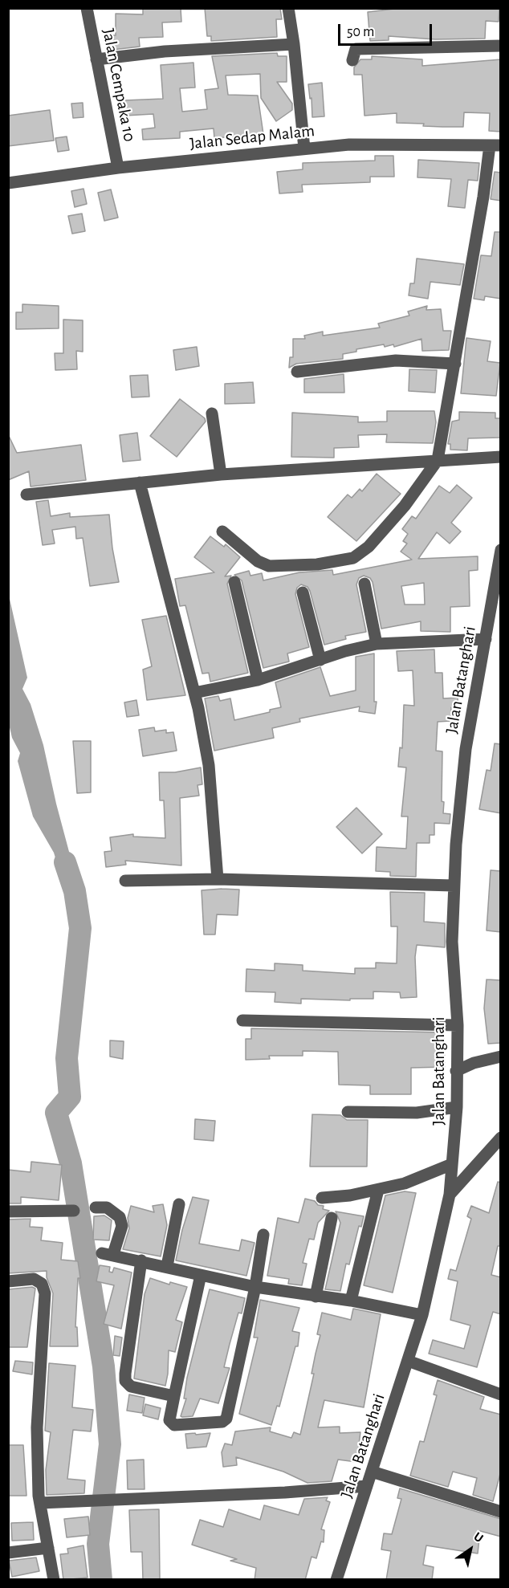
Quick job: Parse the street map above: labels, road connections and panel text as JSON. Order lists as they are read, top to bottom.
{
  "streets": {
    "street": ["Jalan Cempaka 10", "Jalan Sedap Malam", "Jalan Batanghari"]
  },
  "crossings": [
    ["Jalan Cempaka 10", "Jalan Sedap Malam"]
  ],
  "scale_bar": "50 m",
  "north": "top right"
}
